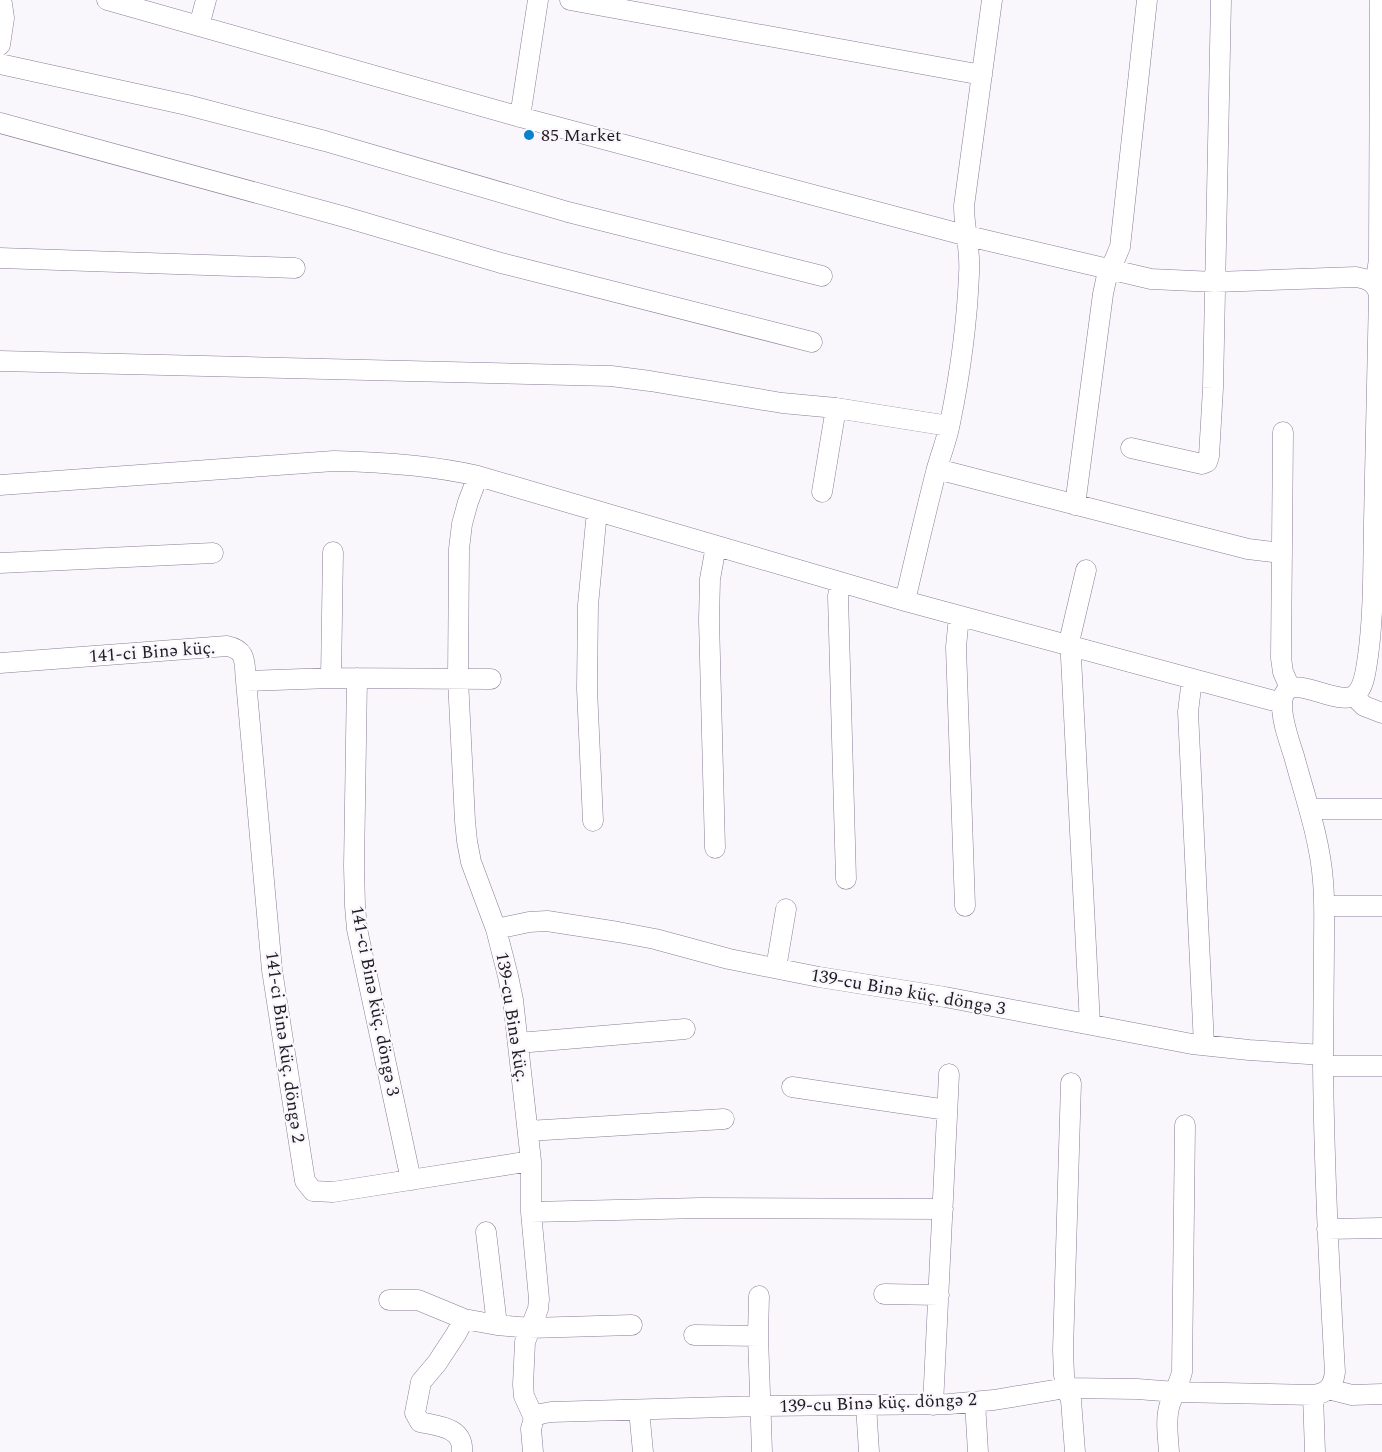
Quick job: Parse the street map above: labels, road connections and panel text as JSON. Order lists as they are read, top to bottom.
{
  "streets": {
    "street": [
      "141-ci Binə küç.",
      "139-cu Binə küç. döngə 3",
      "141-ci Binə küç. döngə 3",
      "139-cu Binə küç.",
      "141-ci Binə küç. döngə 2",
      "139-cu Binə küç. döngə 2"
    ]
  },
  "crossings": [
    ["141-ci Binə küç.", "141-ci Binə küç. döngə 2"],
    ["139-cu Binə küç. döngə 3", "139-cu Binə küç."],
    ["141-ci Binə küç. döngə 3", "141-ci Binə küç. döngə 2"],
    ["139-cu Binə küç.", "141-ci Binə küç. döngə 2"],
    ["139-cu Binə küç.", "139-cu Binə küç. döngə 2"]
  ],
  "places": ["85 Market"]
}
